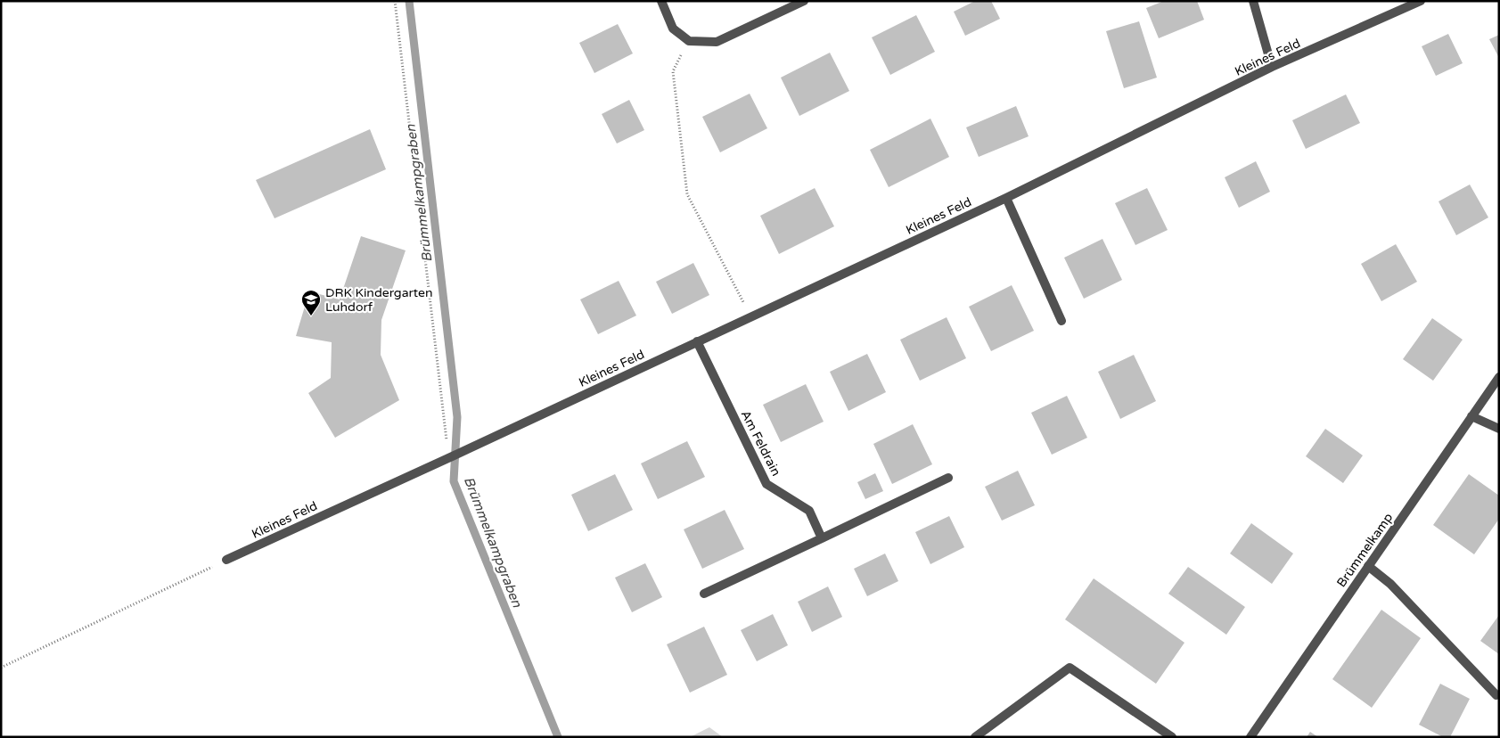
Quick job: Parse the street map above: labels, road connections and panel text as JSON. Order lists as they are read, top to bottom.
{
  "streets": {
    "street": ["Kleines Feld", "Am Feldrain", "Brümmelkamp"]
  },
  "crossings": [
    ["Kleines Feld", "Am Feldrain"]
  ],
  "water": ["Brümmelkampgraben"],
  "places": {
    "school or university": ["DRK Kindergarten Luhdorf"]
  }
}
